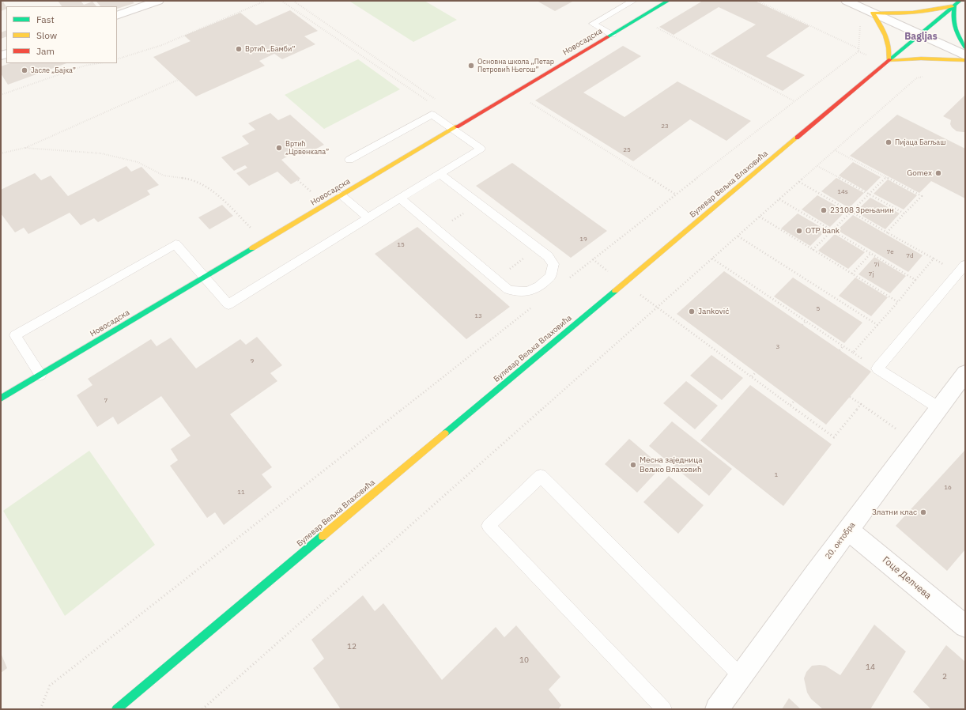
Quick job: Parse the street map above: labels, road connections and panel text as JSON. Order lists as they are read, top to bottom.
{
  "streets": {
    "main road": ["Новосадска", "Булевар Вељка Влаховића"],
    "street": ["20. октобра", "Гоце Делчева"]
  },
  "crossings": [
    ["20. октобра", "Гоце Делчева"]
  ],
  "districts": ["Bagljas"],
  "places": [
    "Вртић „Бамби”",
    "Основна школа „Петар Петровић Његош”",
    "Јасле „Бајка”",
    "Пијаца Багљаш",
    "Вртић „Црвенкапа”",
    "Gomex",
    "23108 Зрењанин",
    "OTP bank",
    "Janković",
    "Месна заједница Вељко Влаховић",
    "Златни клас"
  ],
  "house_numbers": [
    "23",
    "25",
    "14s",
    "19",
    "15",
    "7e",
    "7d",
    "7i",
    "7j",
    "5",
    "13",
    "3",
    "9",
    "7",
    "1",
    "16",
    "11",
    "12",
    "10",
    "14",
    "2"
  ],
  "legend": ["Fast", "Slow", "Jam"]
}
